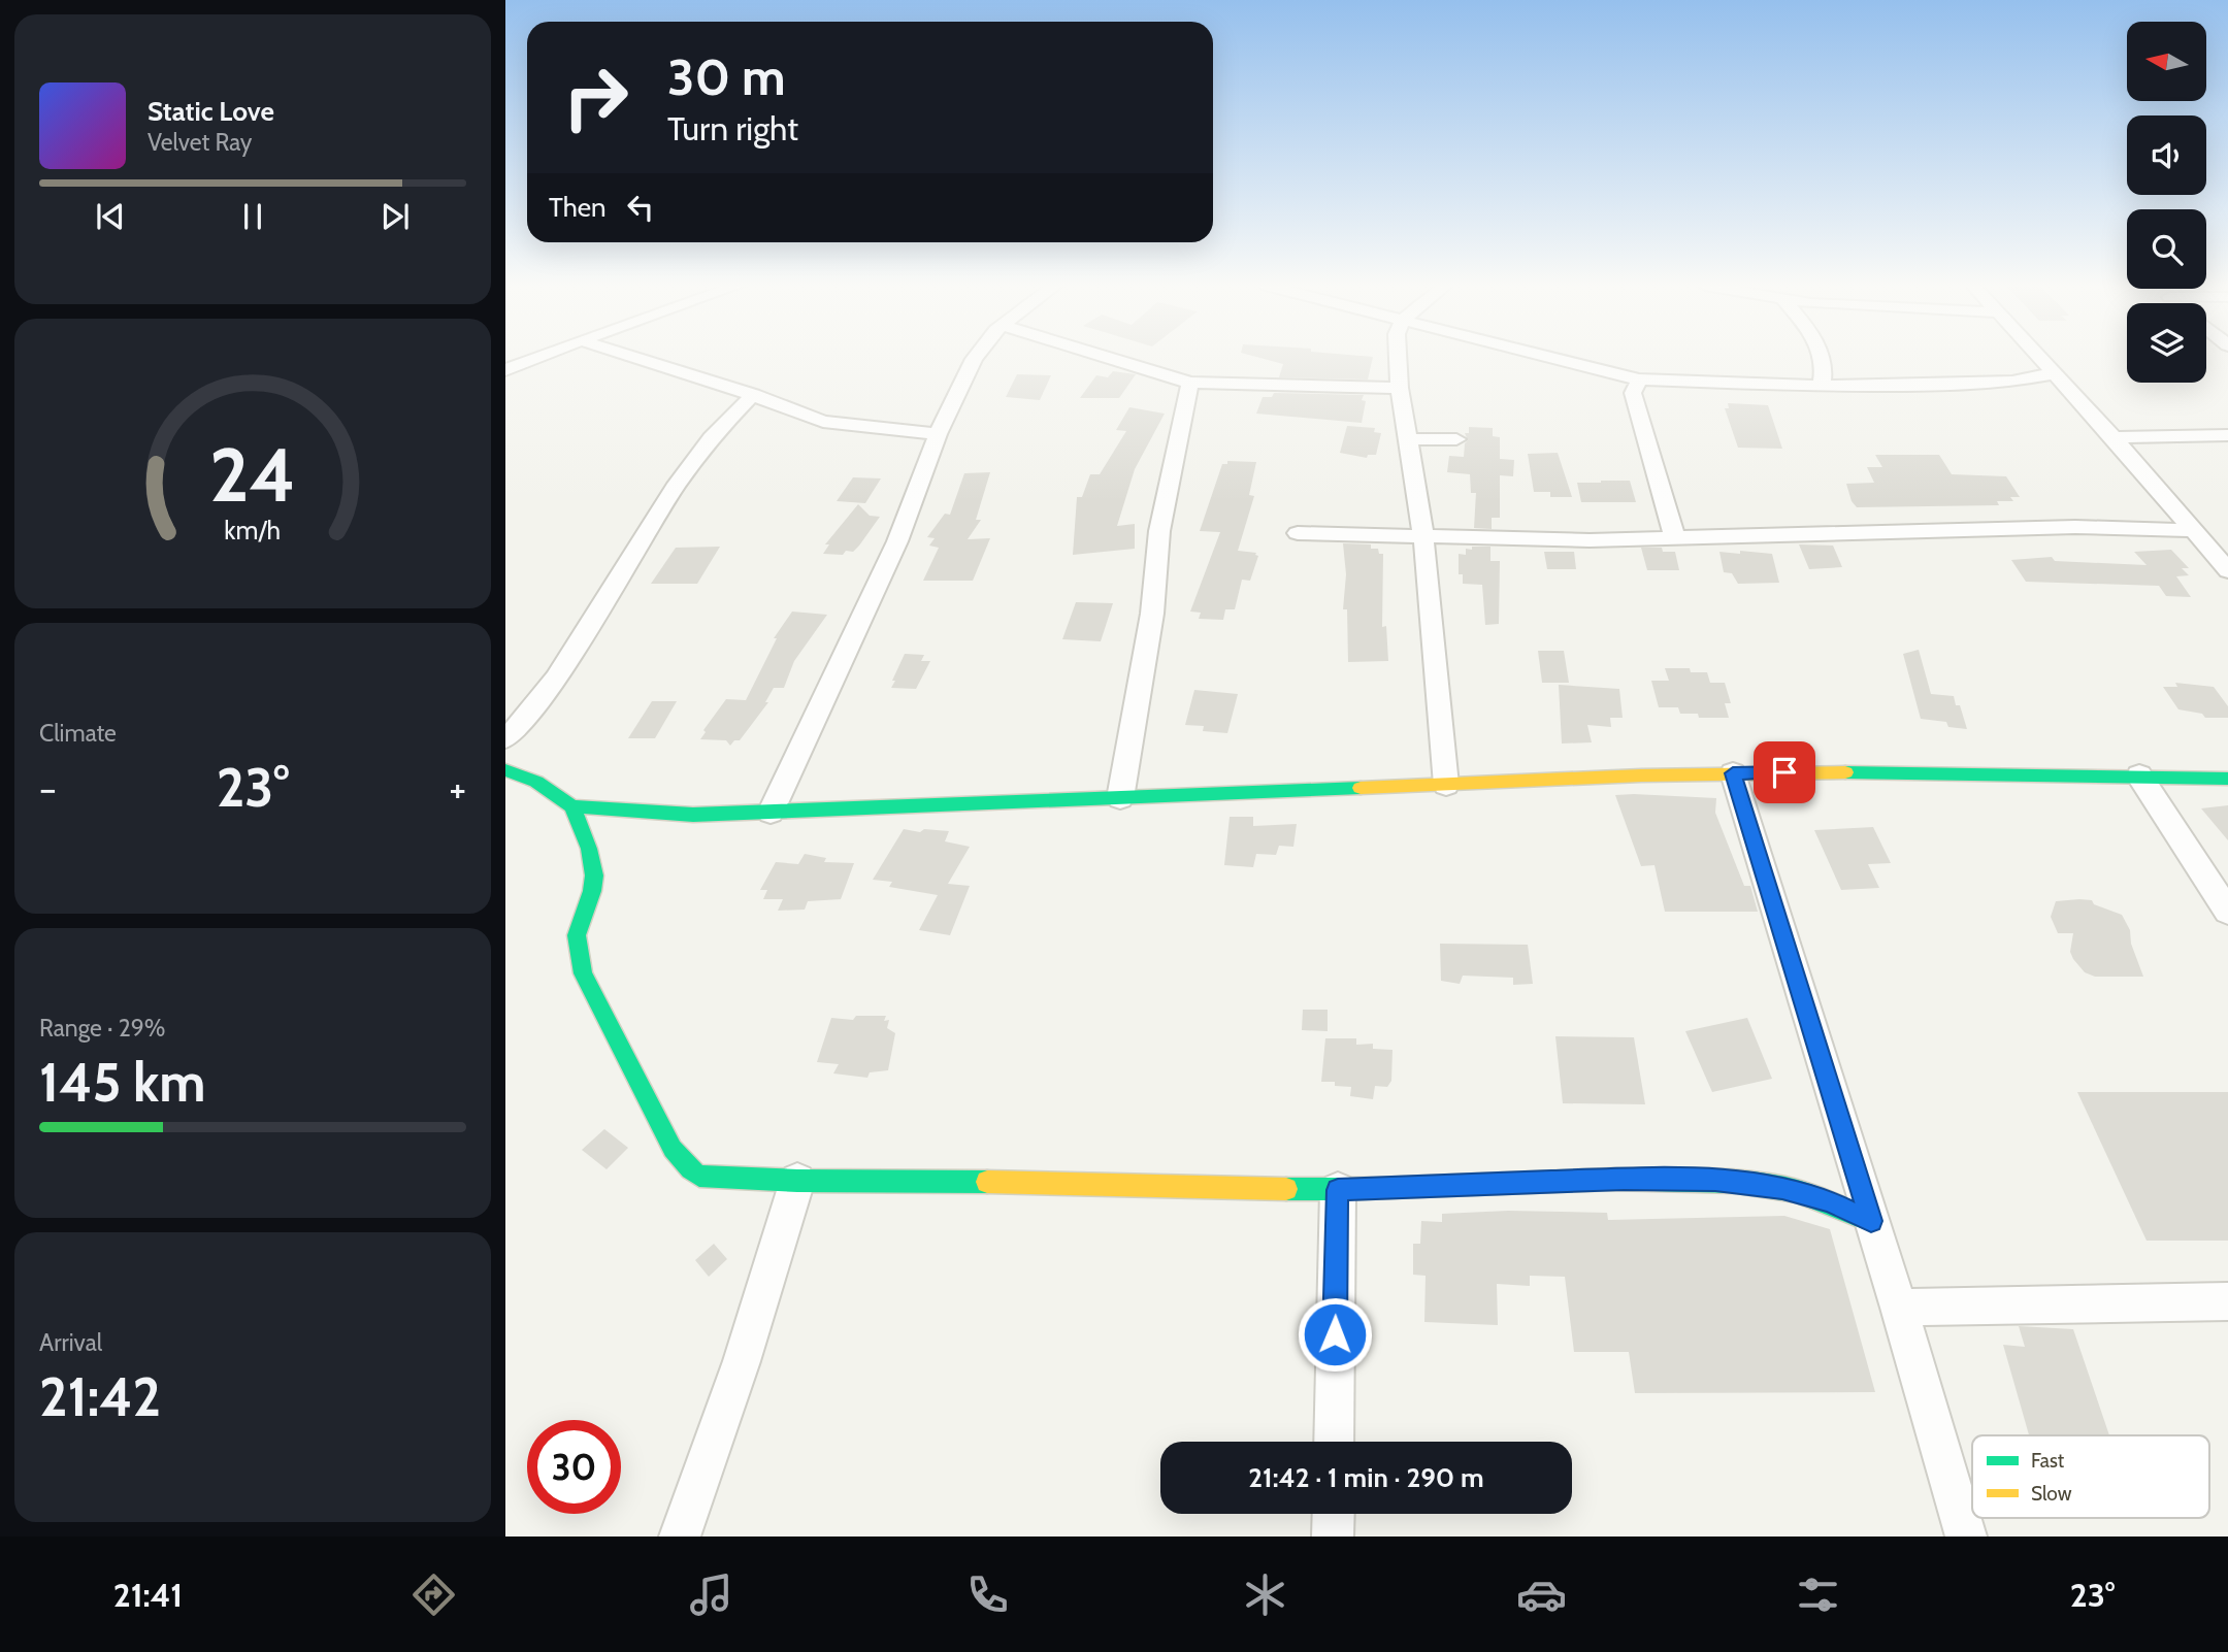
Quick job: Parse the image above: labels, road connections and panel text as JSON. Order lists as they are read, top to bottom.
{
  "legend": ["Fast", "Slow"],
  "north": "left",
  "page": {
    "turn": ["30 m", "Turn right"],
    "song": ["Static Love", "Velvet Ray"],
    "then": "Then",
    "tile": [
      "Climate",
      ["Range · 29%", "145 km"],
      ["Arrival", "21:42"]
    ],
    "heat": ["−", "23°", "+"],
    "limit": "30",
    "trip": "21:42 · 1 min · 290 m",
    "tabs": ["21:41", "23°"],
    "gauge": ["24", "km/h"]
  }
}
